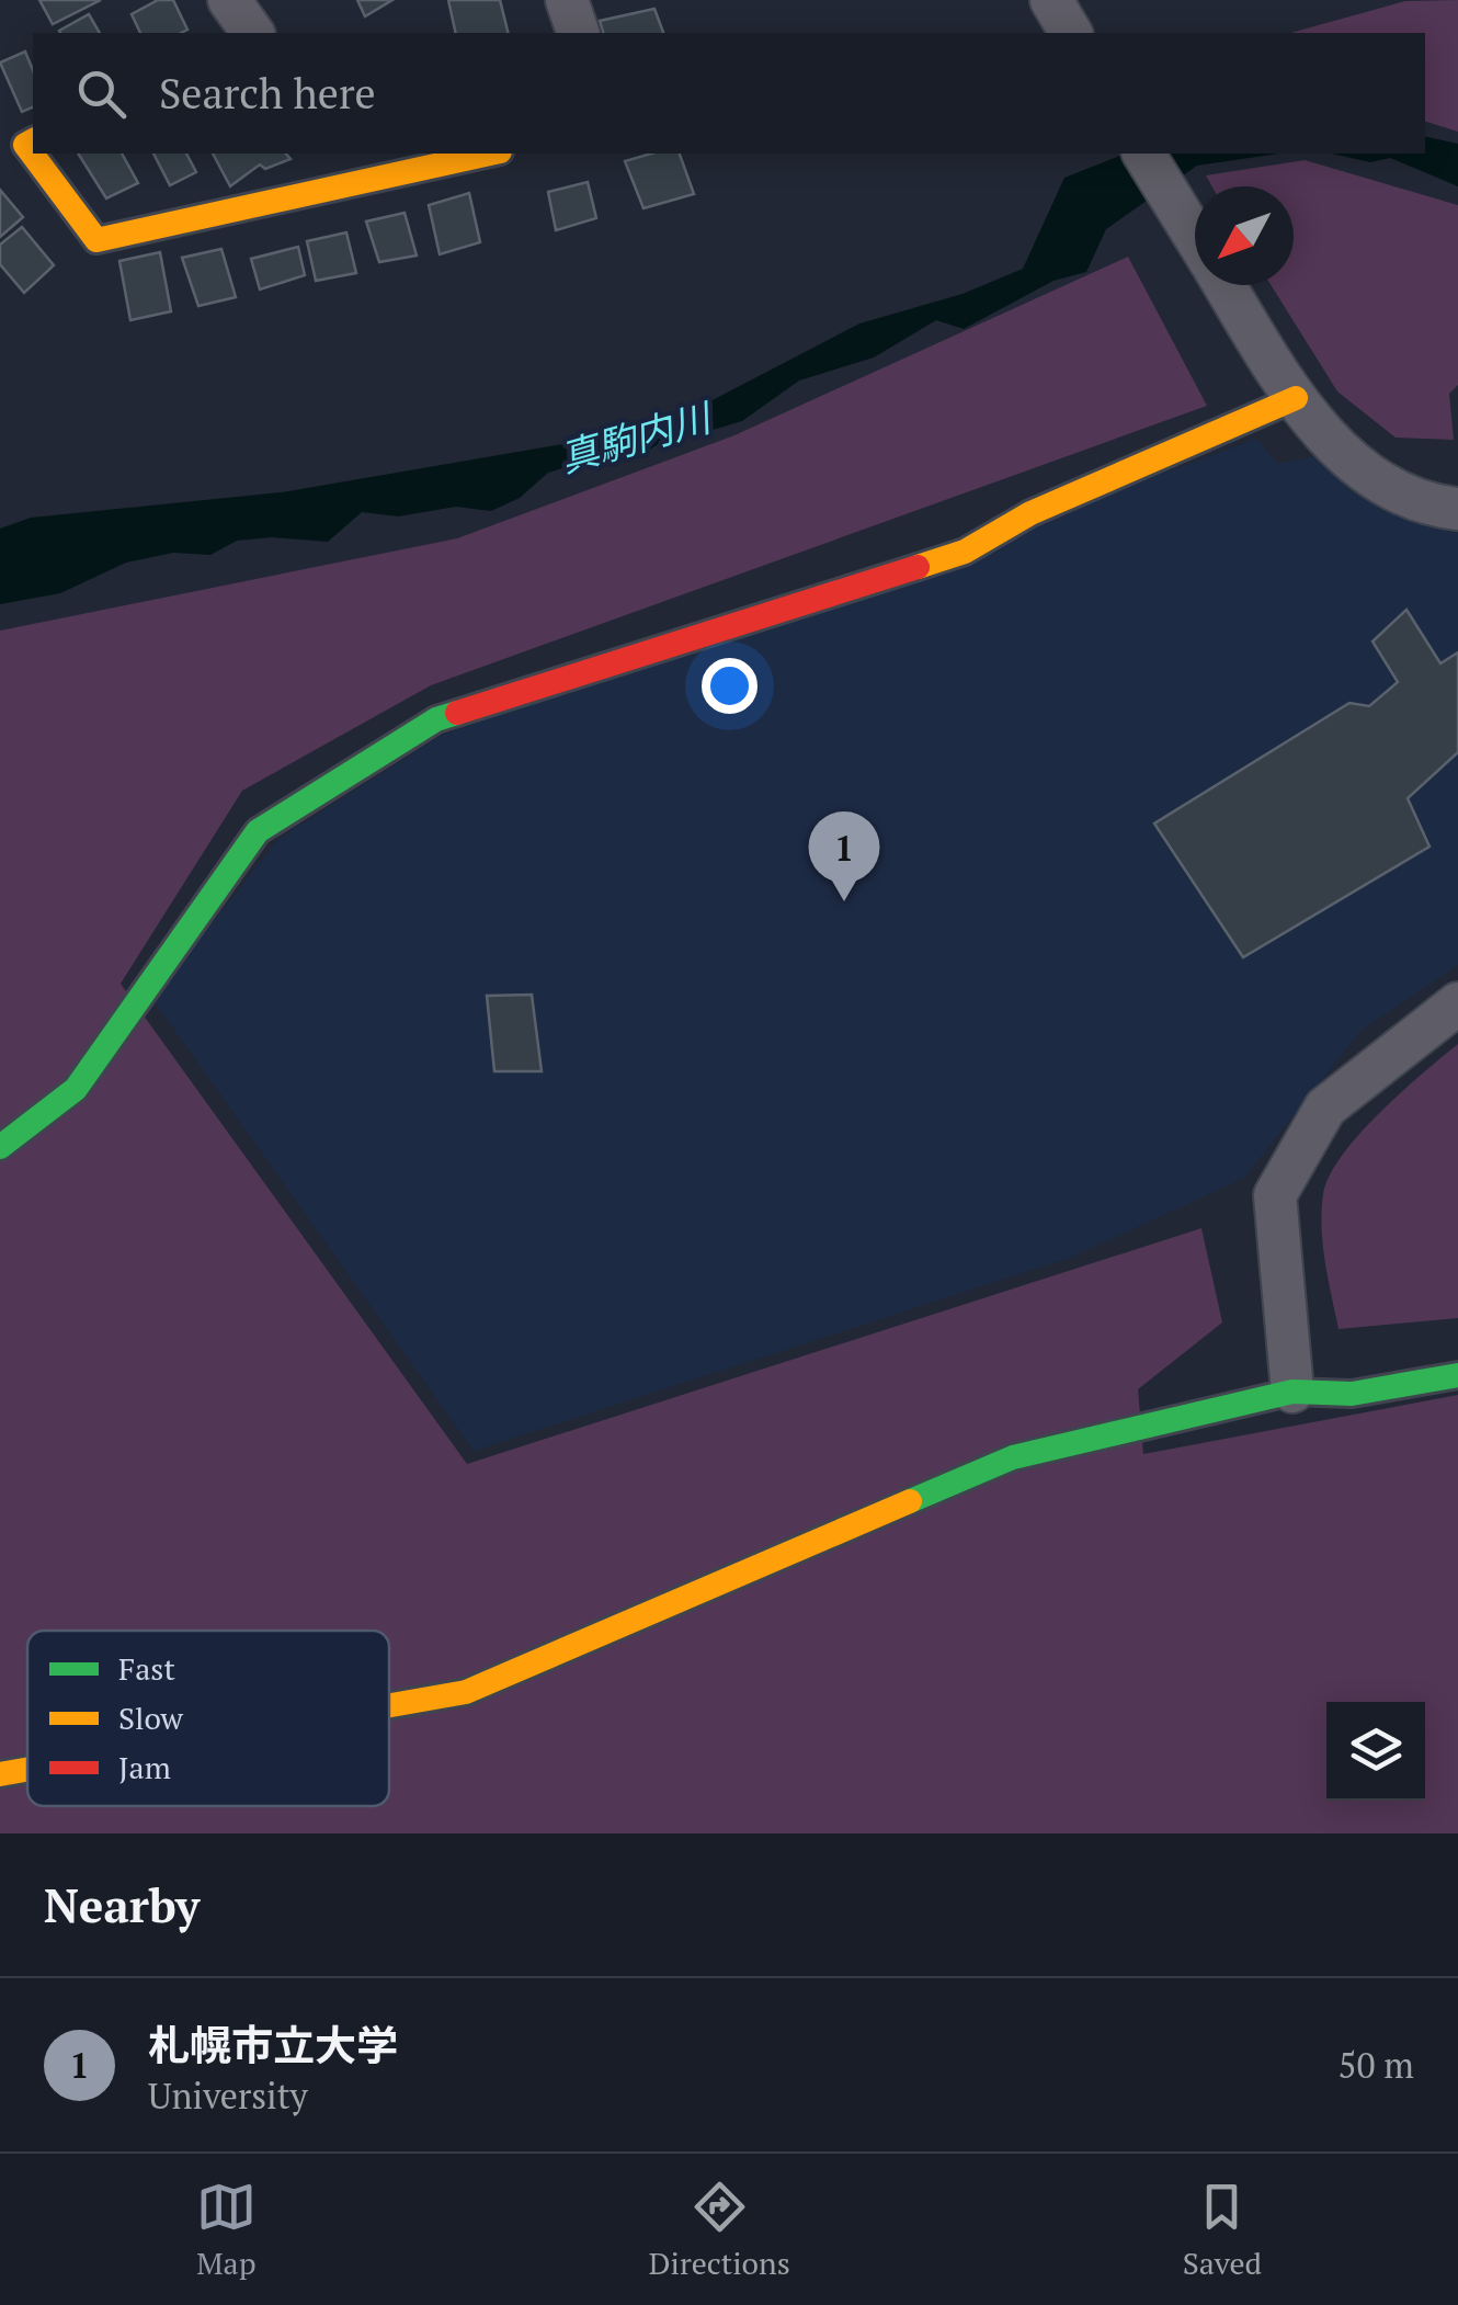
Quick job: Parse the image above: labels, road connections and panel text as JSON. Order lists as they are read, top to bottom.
{
  "water": ["真駒内川"],
  "legend": ["Fast", "Slow", "Jam"],
  "north": "bottom left",
  "page": {
    "search": "Search here",
    "pins": "1",
    "heading": "Nearby",
    "list": [
      {
        "mark": "1",
        "name": "札幌市立大学",
        "note": "University",
        "value": "50 m"
      }
    ],
    "nav": ["Map", "Directions", "Saved"]
  }
}
